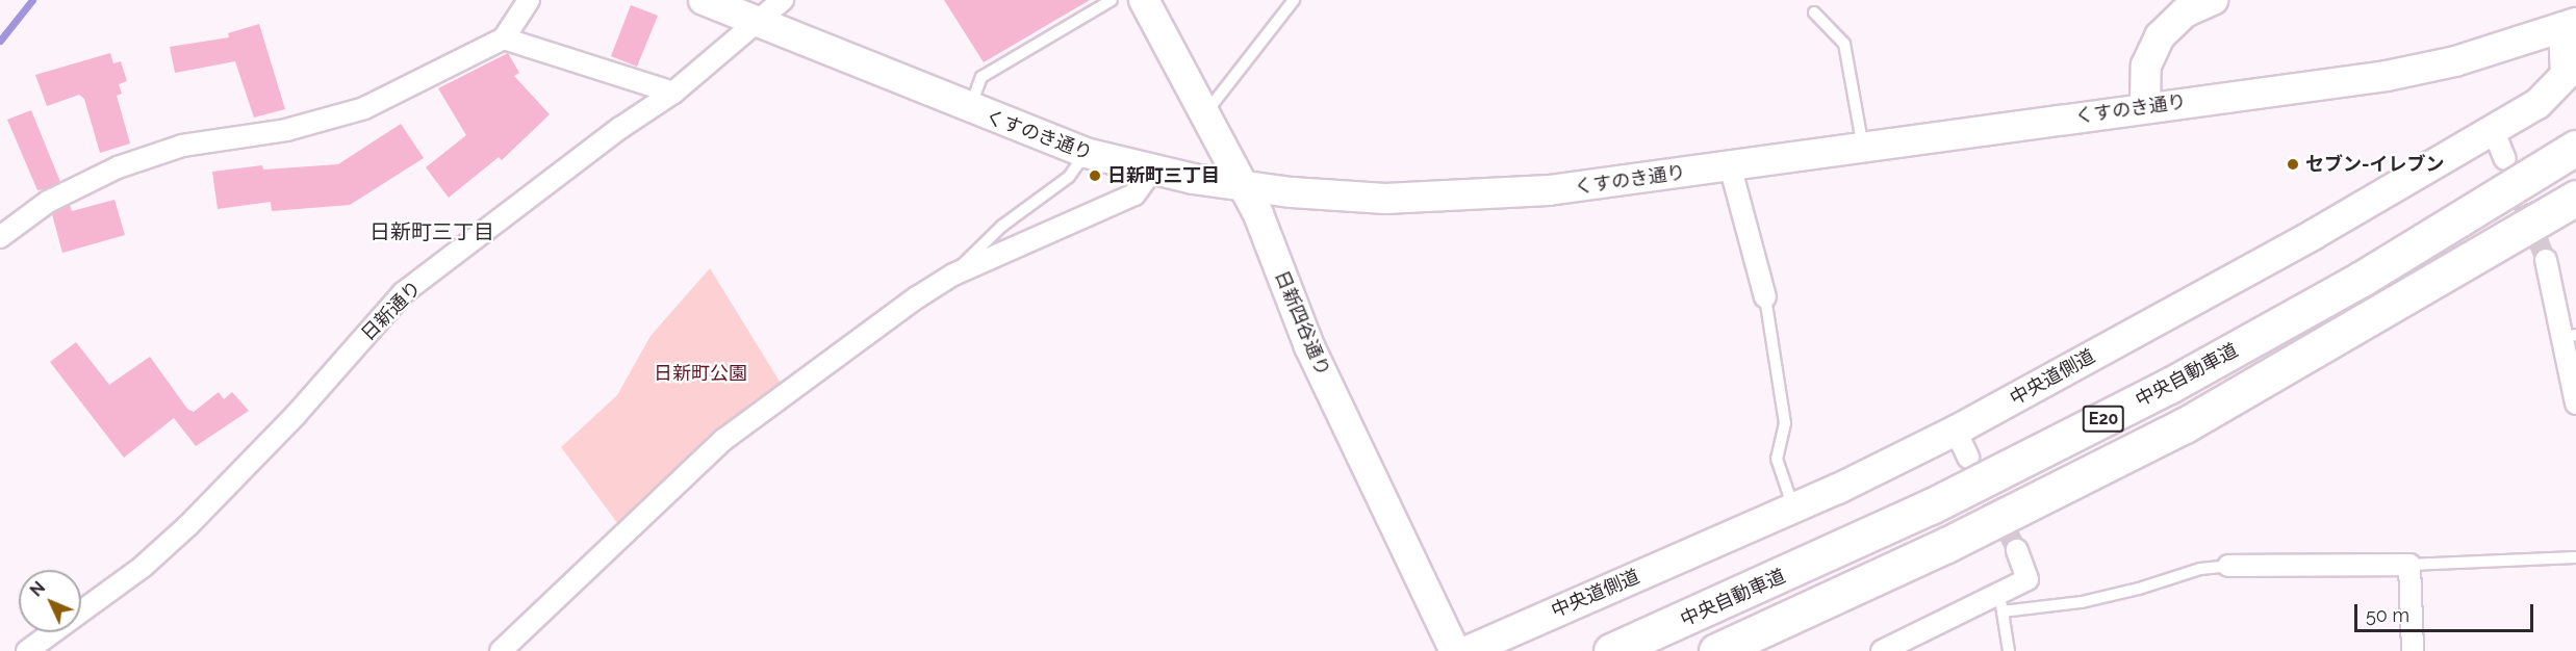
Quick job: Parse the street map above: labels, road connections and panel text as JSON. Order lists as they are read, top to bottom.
{
  "streets": {
    "highway": ["中央自動車道", "E20"],
    "street": [
      "くすのき通り",
      "日新通り",
      "日新四谷通り",
      "中央道側道"
    ]
  },
  "crossings": [
    ["くすのき通り", "日新通り"],
    ["くすのき通り", "日新四谷通り"],
    ["くすのき通り", "中央道側道"]
  ],
  "districts": ["日新町三丁目"],
  "parks": ["日新町公園"],
  "places": ["セブン-イレブン", "日新町三丁目"],
  "scale_bar": "50 m",
  "north": "top left"
}
